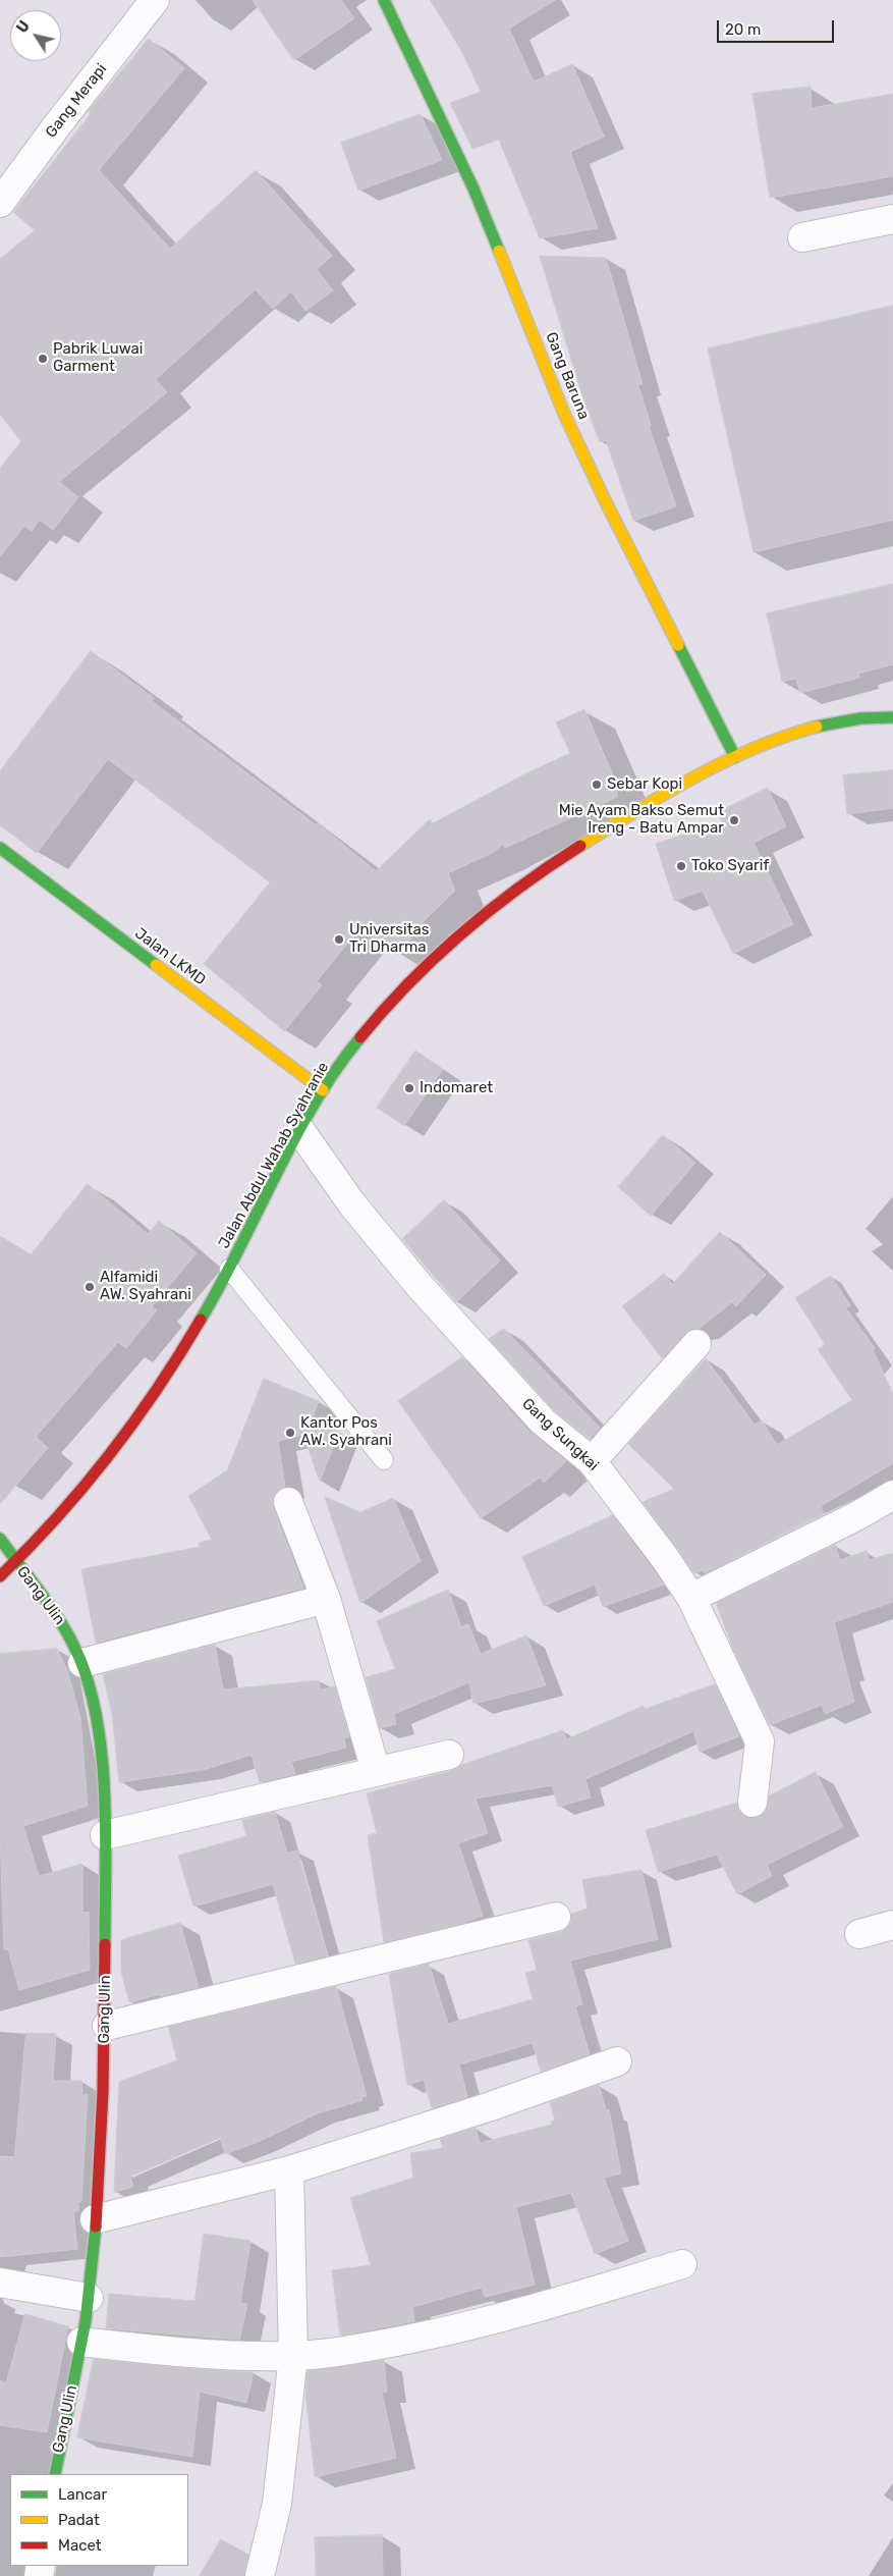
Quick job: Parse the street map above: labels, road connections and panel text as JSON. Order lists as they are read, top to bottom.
{
  "streets": {
    "street": [
      "Gang Merapi",
      "Gang Baruna",
      "Jalan LKMD",
      "Jalan Abdul Wahab Syahranie",
      "Gang Sungkai",
      "Gang Ulin"
    ]
  },
  "crossings": [
    ["Gang Baruna", "Jalan Abdul Wahab Syahranie"],
    ["Jalan LKMD", "Jalan Abdul Wahab Syahranie"],
    ["Jalan Abdul Wahab Syahranie", "Gang Sungkai"],
    ["Jalan Abdul Wahab Syahranie", "Gang Ulin"]
  ],
  "places": [
    "Pabrik Luwai Garment",
    "Sebar Kopi",
    "Mie Ayam Bakso Semut Ireng - Batu Ampar",
    "Toko Syarif",
    "Universitas Tri Dharma",
    "Indomaret",
    "Alfamidi AW. Syahrani",
    "Kantor Pos AW. Syahrani"
  ],
  "legend": ["Lancar", "Padat", "Macet"],
  "scale_bar": "20 m",
  "north": "top left"
}
